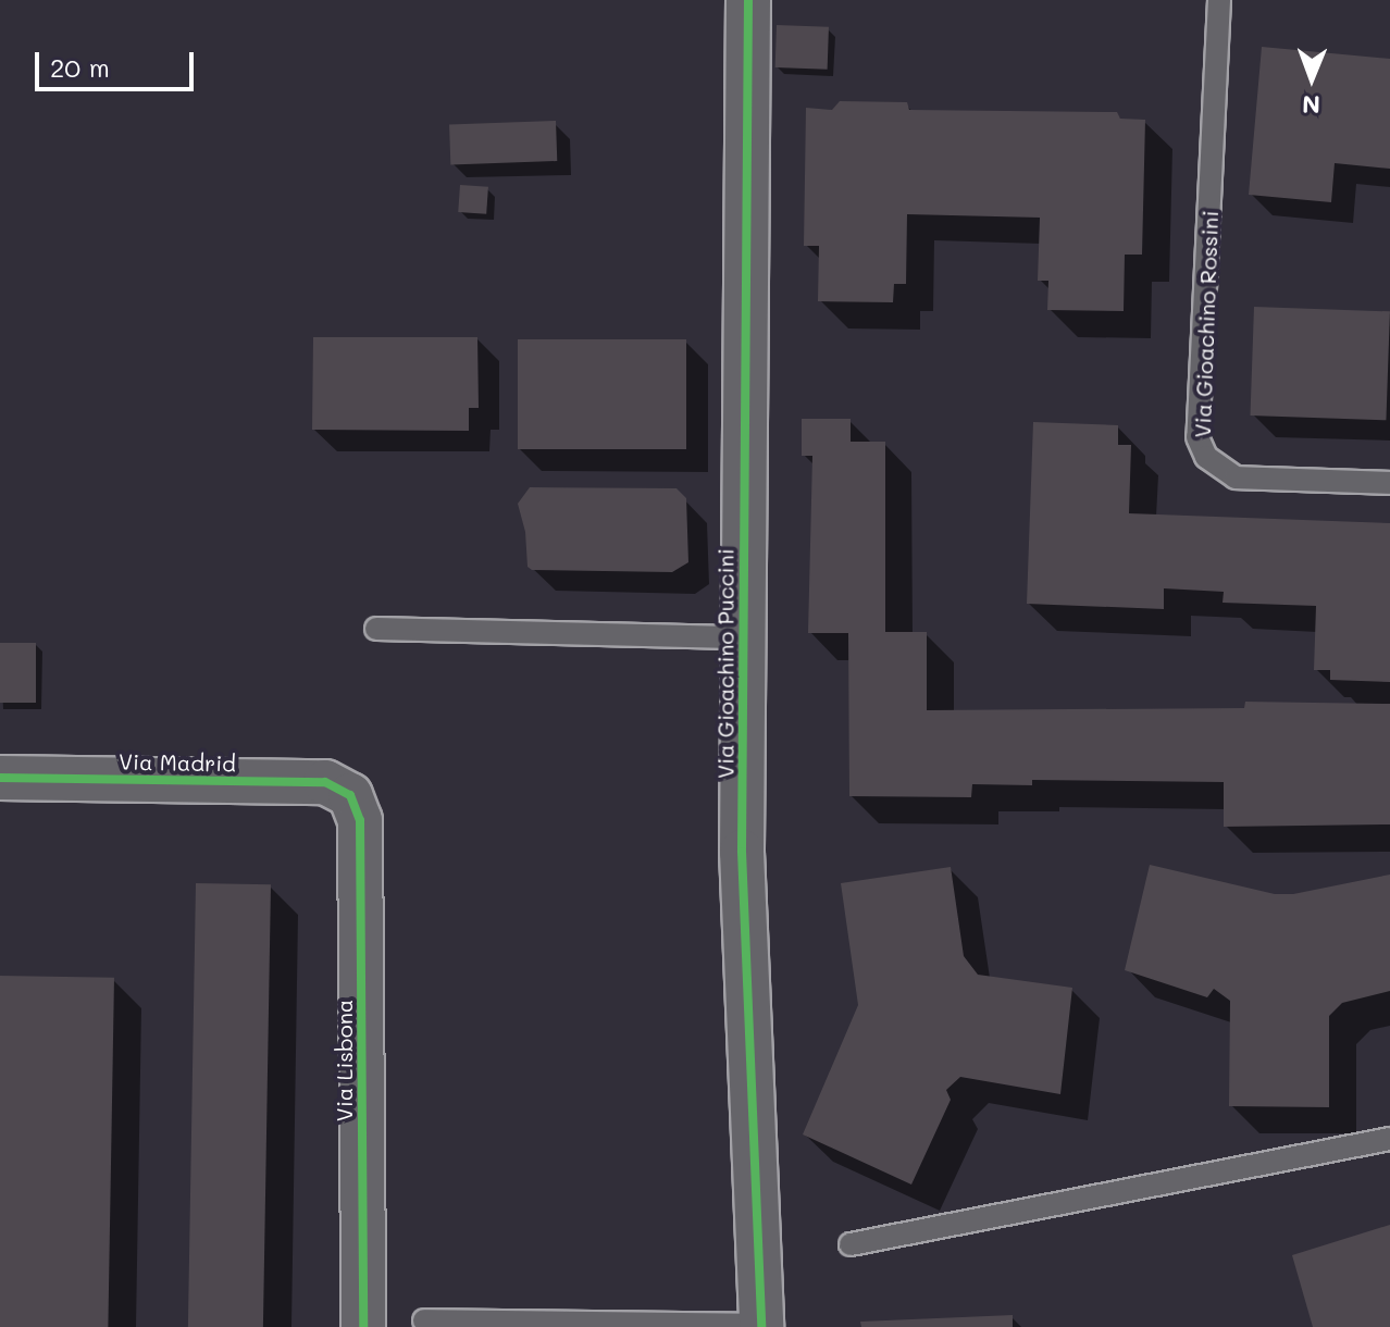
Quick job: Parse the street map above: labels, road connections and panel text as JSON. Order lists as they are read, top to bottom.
{
  "streets": {
    "street": ["Via Gioachino Puccini", "Via Madrid", "Via Lisbona"],
    "lane": ["Via Gioachino Rossini"]
  },
  "crossings": [
    ["Via Madrid", "Via Lisbona"]
  ],
  "scale_bar": "20 m",
  "north": "bottom"
}
